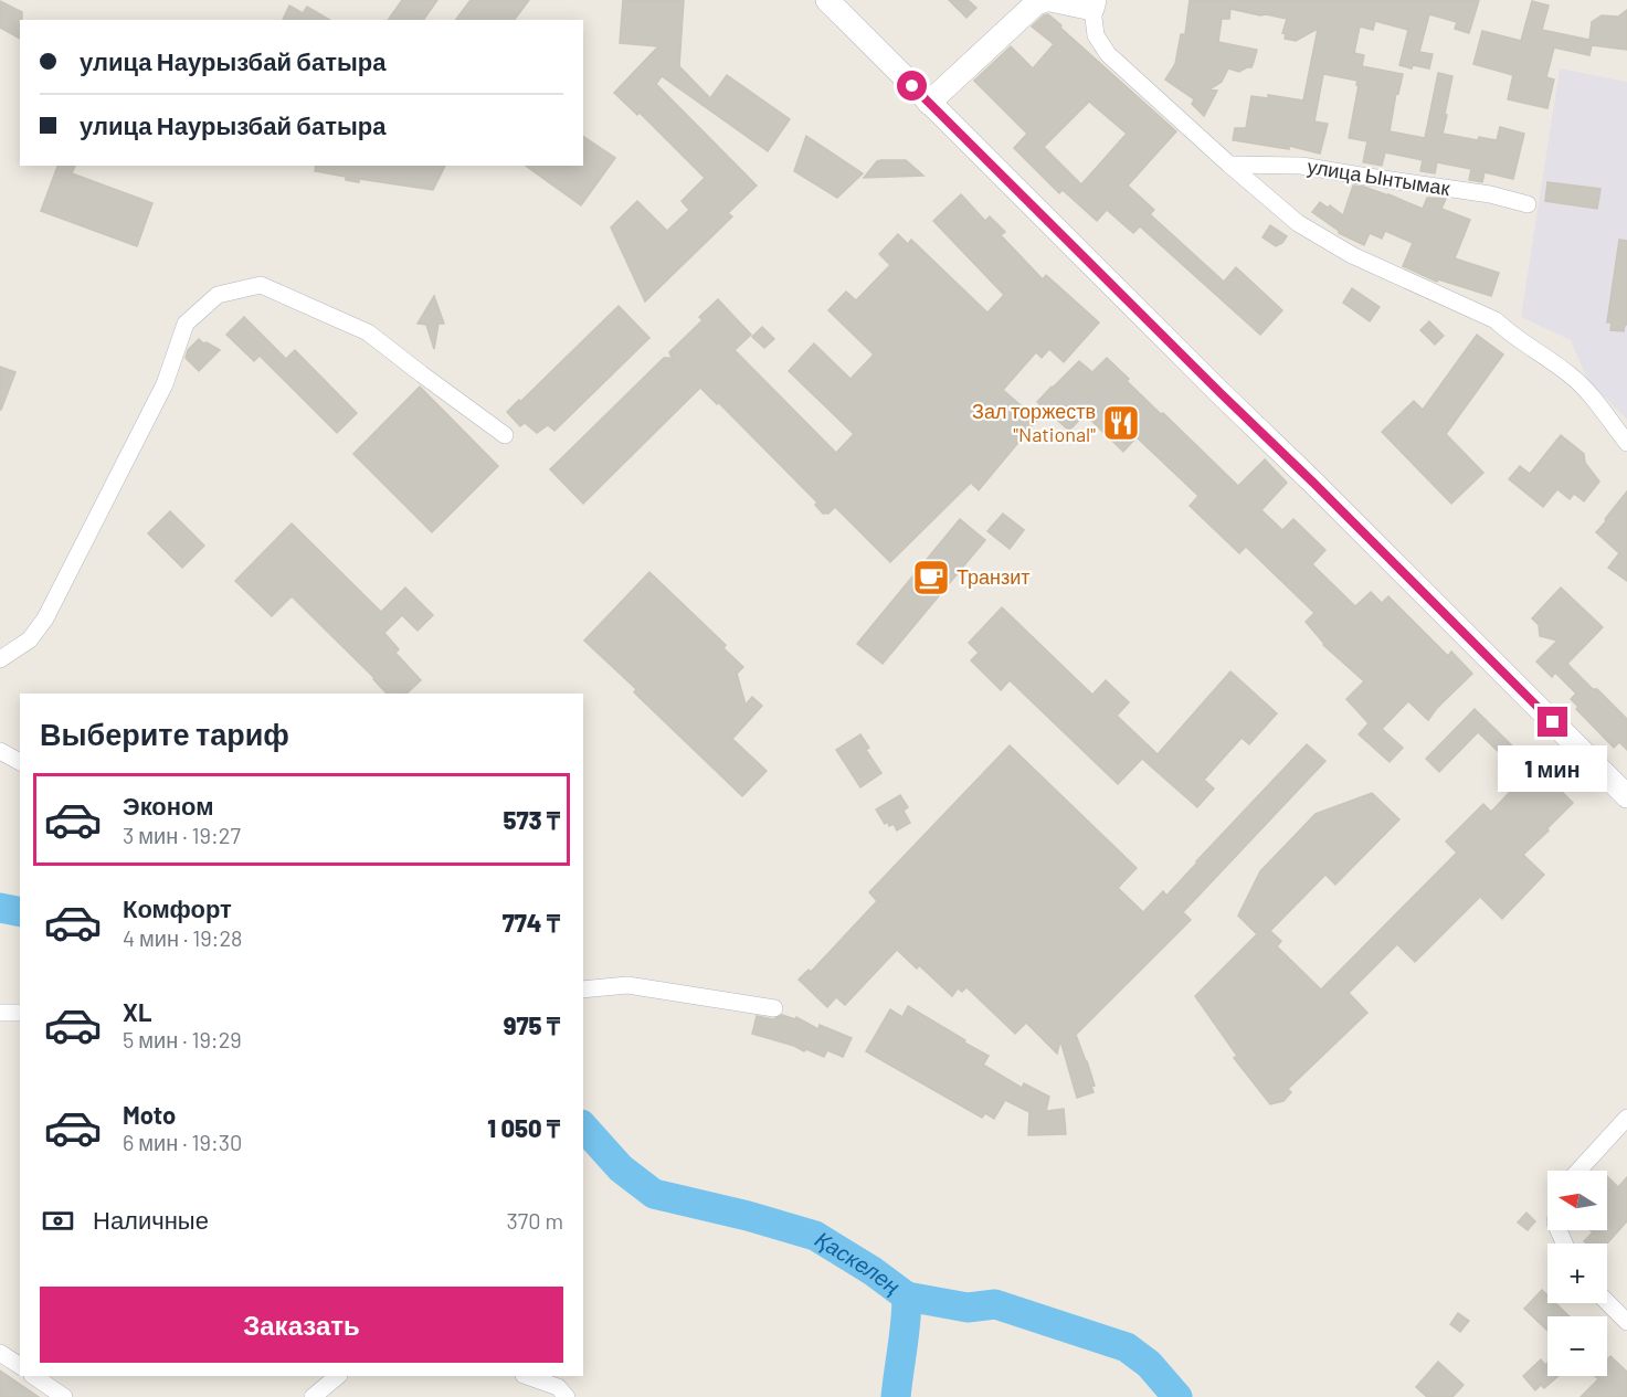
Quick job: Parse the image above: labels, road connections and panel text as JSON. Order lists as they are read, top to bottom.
{
  "streets": {
    "street": ["улица Ынтымак"]
  },
  "water": ["Қаскелең"],
  "places": {
    "restaurant": ["Зал торжеств \"National\""],
    "cafe": ["Транзит"]
  },
  "north": "left",
  "page": {
    "banner": ["улица Наурызбай батыра", "улица Наурызбай батыра"],
    "heading": "Выберите тариф",
    "bubble": "1 мин",
    "list": [
      {
        "name": "Эконом",
        "note": "3 мин · 19:27",
        "value": "573 ₸"
      },
      {
        "name": "Комфорт",
        "note": "4 мин · 19:28",
        "value": "774 ₸"
      },
      {
        "name": "XL",
        "note": "5 мин · 19:29",
        "value": "975 ₸"
      },
      {
        "name": "Moto",
        "note": "6 мин · 19:30",
        "value": "1 050 ₸"
      }
    ],
    "map_buttons": ["+", "−"],
    "pay": ["Наличные", "370 m"],
    "buttons": "Заказать"
  }
}
